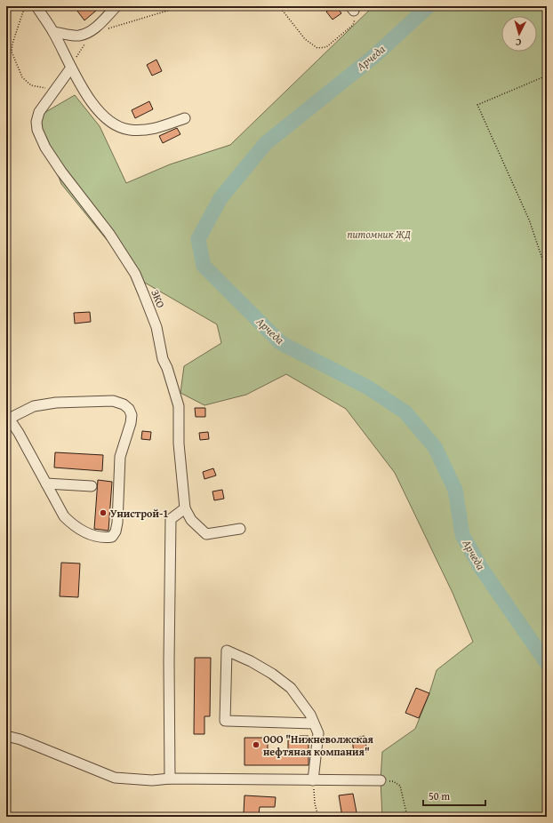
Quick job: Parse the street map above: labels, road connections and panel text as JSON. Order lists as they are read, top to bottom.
{
  "streets": {
    "street": ["ЗКО"]
  },
  "water": ["Арчеда"],
  "parks": ["питомник ЖД"],
  "places": ["Унистрой-1", "ООО \"Нижневолжская нефтяная компания\""],
  "scale_bar": "50 m",
  "north": "bottom"
}
